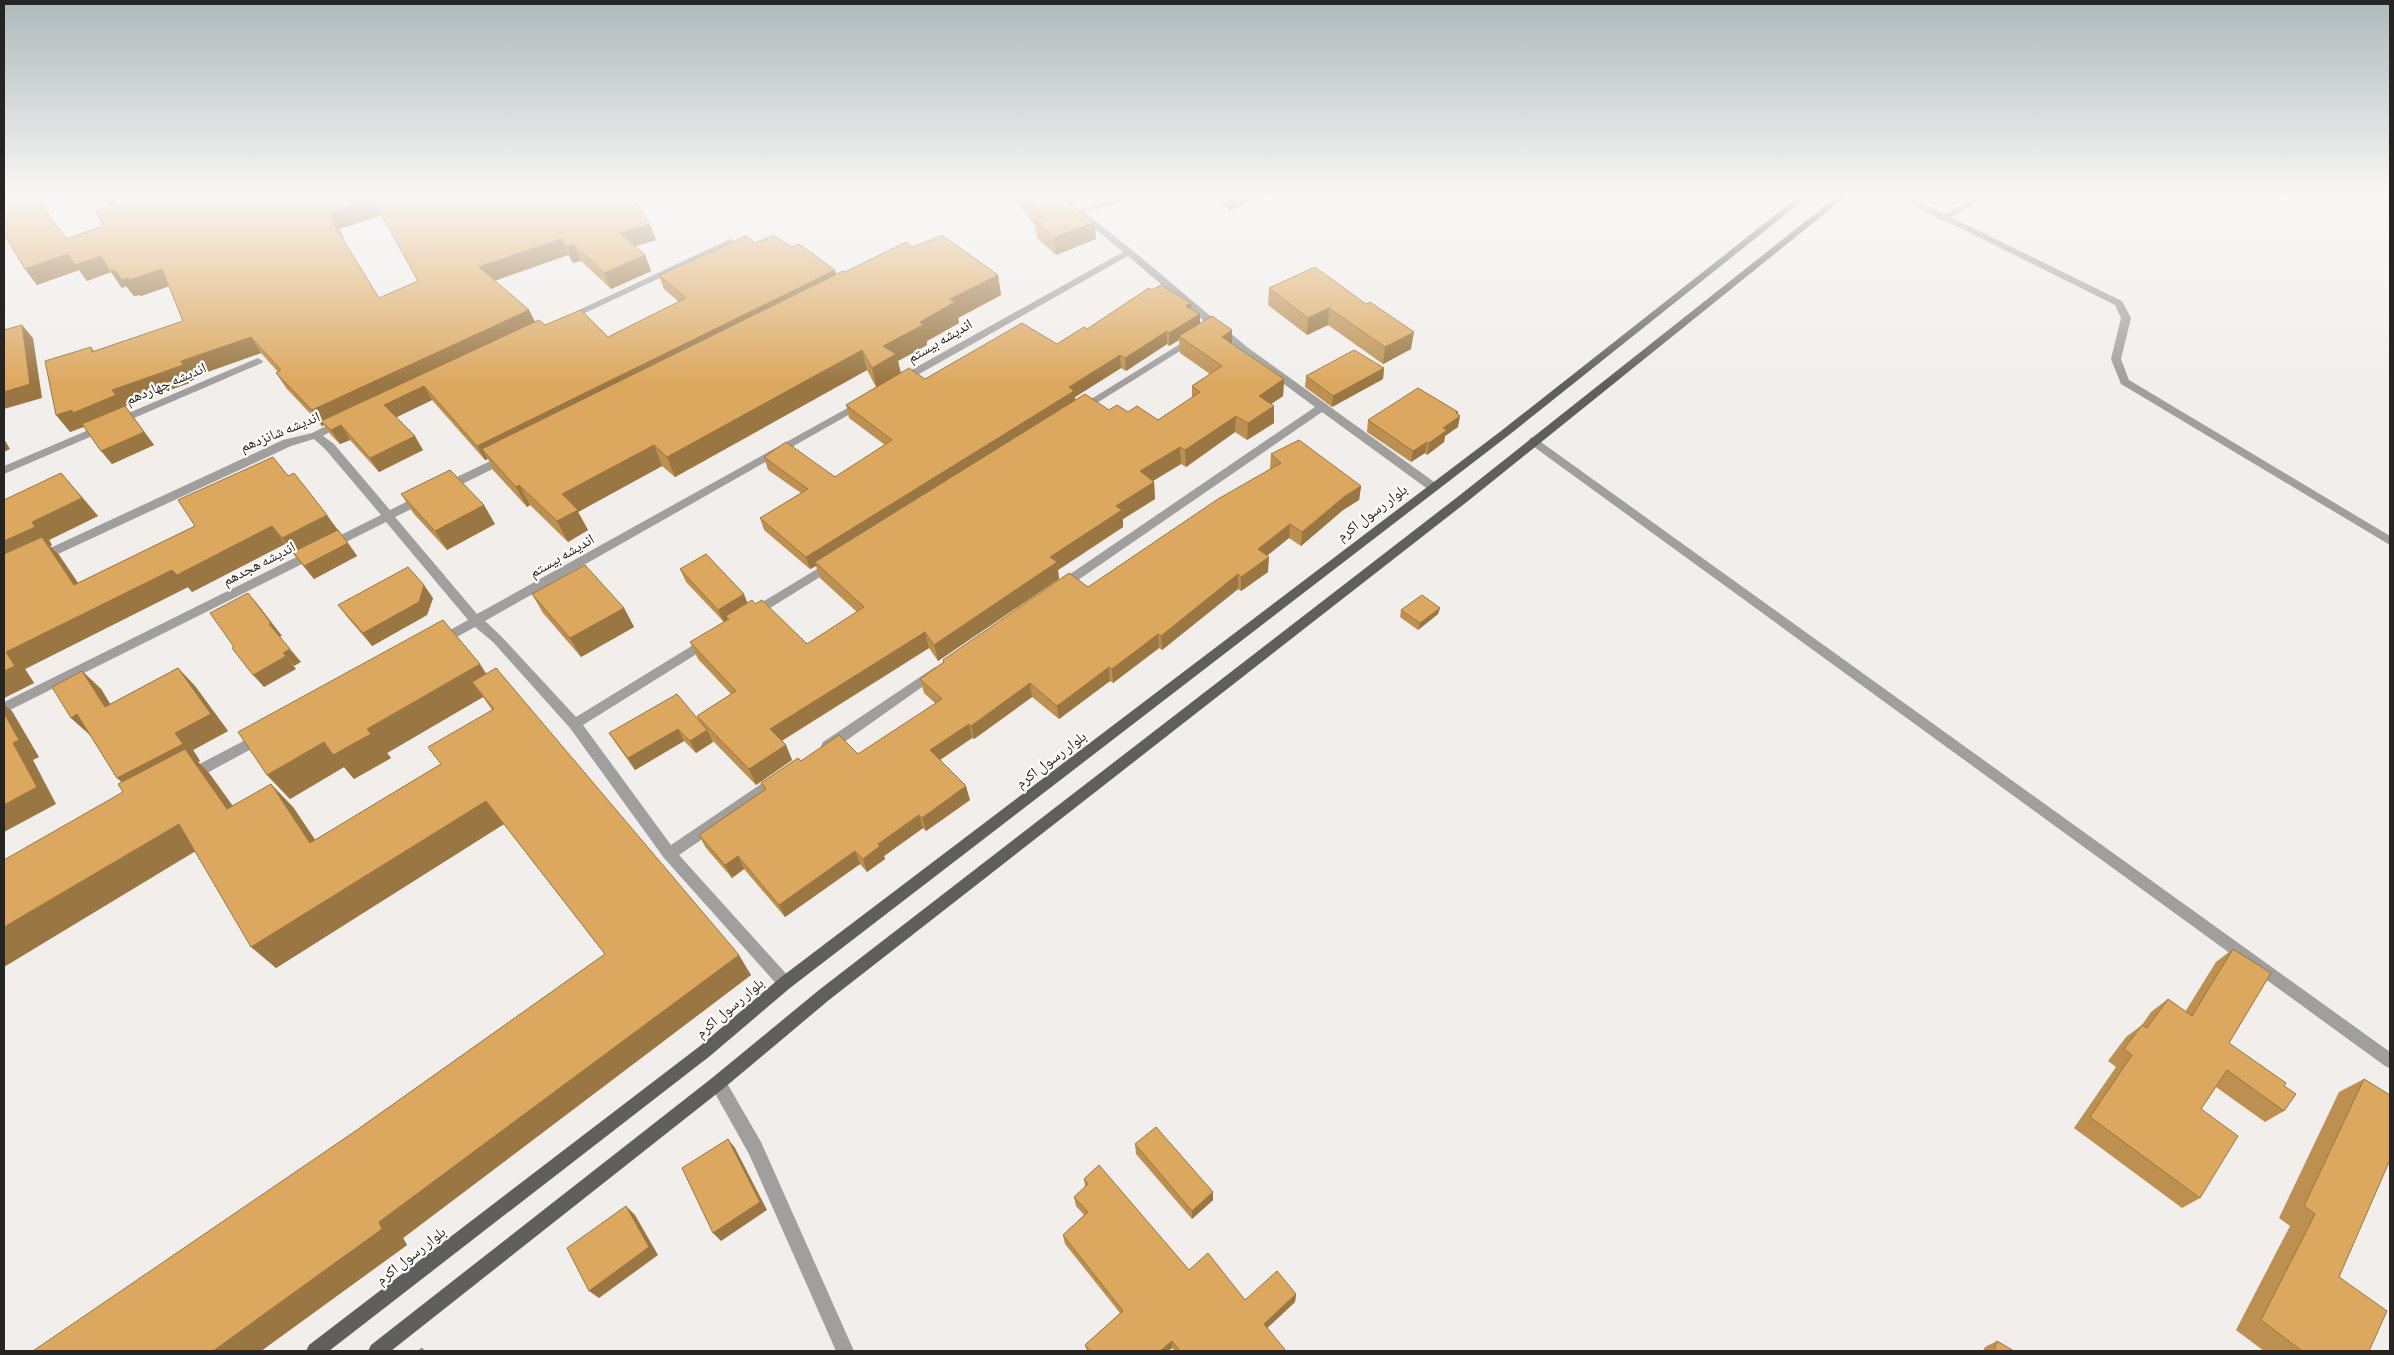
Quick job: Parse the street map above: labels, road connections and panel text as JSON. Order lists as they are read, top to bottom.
{
  "streets": {
    "main road": ["بلوار رسول اکرم"],
    "street": [
      "اندیشه بیستم",
      "اندیشه چهاردهم",
      "اندیشه شانزدهم",
      "اندیشه هجدهم"
    ]
  }
}
